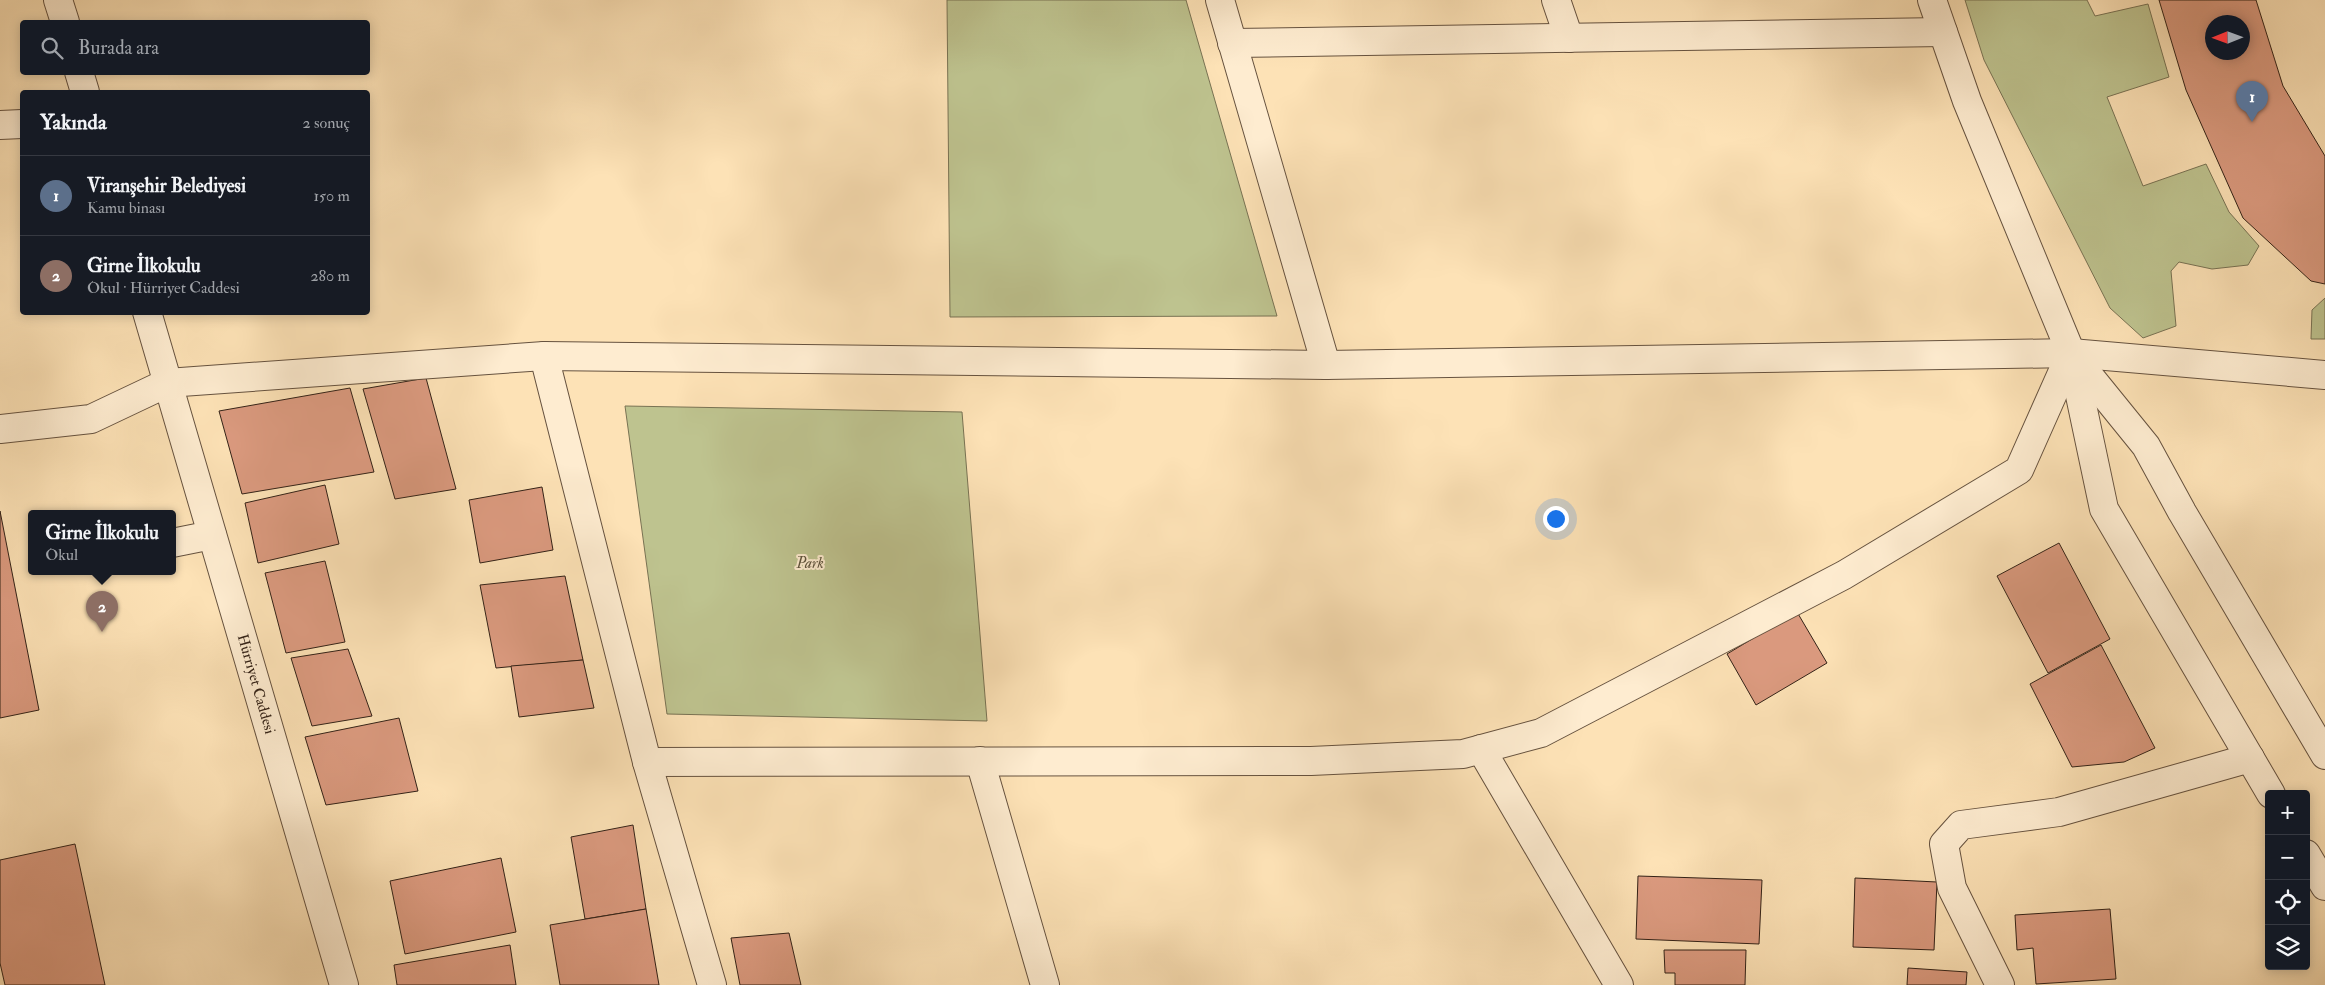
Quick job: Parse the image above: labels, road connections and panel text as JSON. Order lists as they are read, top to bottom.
{
  "streets": {
    "street": ["Hürriyet Caddesi"]
  },
  "parks": ["Park"],
  "north": "left",
  "page": {
    "search": "Burada ara",
    "pins": ["1", "2"],
    "heading": ["Yakında", "2 sonuç"],
    "list": [
      {
        "mark": "1",
        "name": "Viranşehir Belediyesi",
        "note": "Kamu binası",
        "value": "150 m"
      },
      {
        "mark": "2",
        "name": "Girne İlkokulu",
        "note": "Okul · Hürriyet Caddesi",
        "value": "280 m"
      }
    ],
    "popup": ["Girne İlkokulu", "Okul"],
    "map_buttons": ["+", "−"]
  }
}
